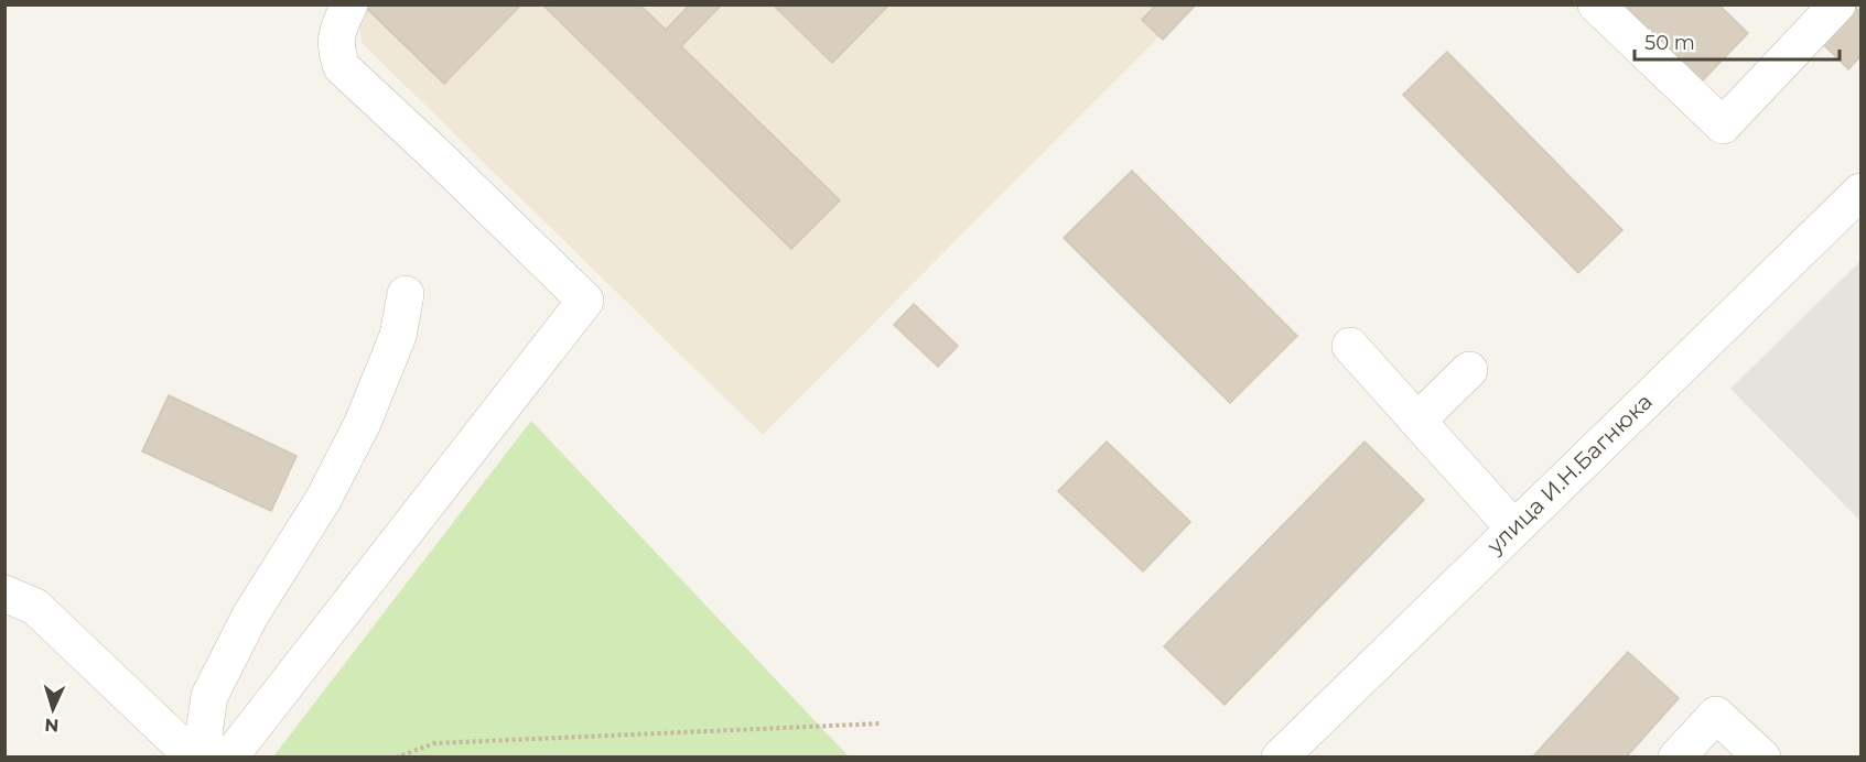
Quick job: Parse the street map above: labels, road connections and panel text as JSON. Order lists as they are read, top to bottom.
{
  "streets": {
    "street": ["улица И.Н.Багнюка"]
  },
  "scale_bar": "50 m",
  "north": "bottom"
}
